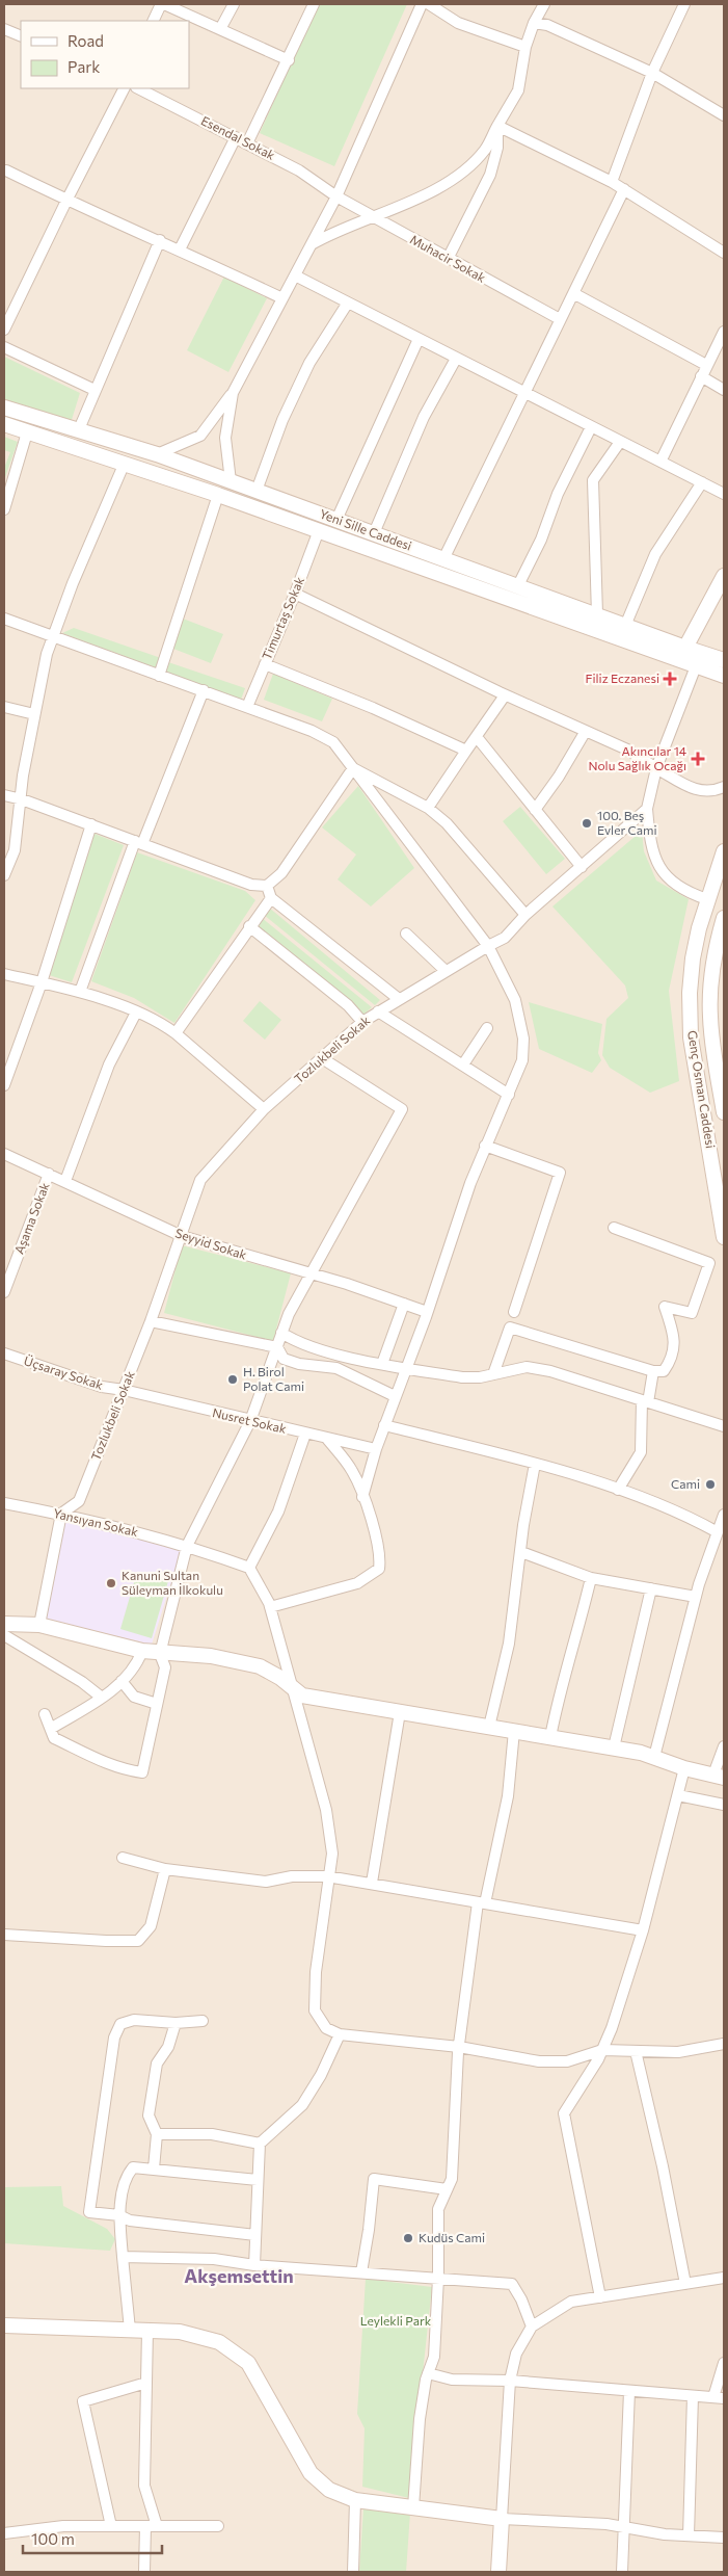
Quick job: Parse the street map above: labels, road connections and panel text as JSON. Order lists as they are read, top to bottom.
{
  "streets": {
    "main road": ["Yeni Sille Caddesi", "Genç Osman Caddesi"],
    "street": [
      "Esendal Sokak",
      "Muhacir Sokak",
      "Timurtaş Sokak",
      "Tozlukbeli Sokak",
      "Aşama Sokak",
      "Seyyid Sokak",
      "Üçsaray Sokak",
      "Nusret Sokak",
      "Yansıyan Sokak"
    ]
  },
  "crossings": [
    ["Esendal Sokak", "Muhacir Sokak"],
    ["Yeni Sille Caddesi", "Timurtaş Sokak"],
    ["Tozlukbeli Sokak", "Seyyid Sokak"],
    ["Tozlukbeli Sokak", "Üçsaray Sokak"],
    ["Tozlukbeli Sokak", "Nusret Sokak"],
    ["Tozlukbeli Sokak", "Yansıyan Sokak"],
    ["Aşama Sokak", "Seyyid Sokak"],
    ["Üçsaray Sokak", "Nusret Sokak"]
  ],
  "districts": ["Akşemsettin"],
  "parks": ["Leylekli Park"],
  "places": {
    "health": ["Filiz Eczanesi", "Akıncılar 14 Nolu Sağlık Ocağı"],
    "other": [
      "100. Beş Evler Cami",
      "H. Birol Polat Cami",
      "Cami",
      "Kanuni Sultan Süleyman İlkokulu",
      "Kudüs Cami"
    ]
  },
  "legend": ["Road", "Park"],
  "scale_bar": "100 m"
}
